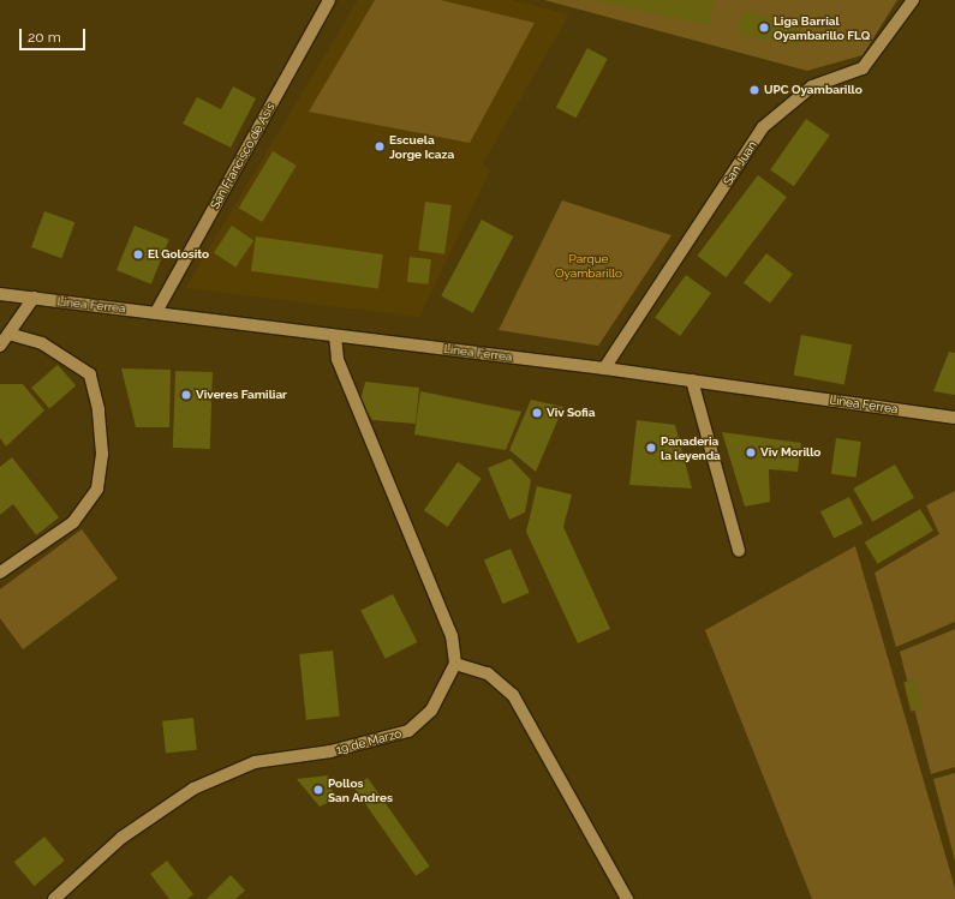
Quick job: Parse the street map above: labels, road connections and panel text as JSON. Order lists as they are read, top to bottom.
{
  "streets": {
    "street": [
      "San Francisco de Asis",
      "San Juan",
      "Linea Ferrea",
      "19 de Marzo"
    ]
  },
  "crossings": [
    ["San Francisco de Asis", "Linea Ferrea"],
    ["San Juan", "Linea Ferrea"]
  ],
  "parks": ["Parque Oyambarillo"],
  "places": [
    "Liga Barrial Oyambarillo FLQ",
    "UPC Oyambarillo",
    "Escuela Jorge Icaza",
    "El Golosito",
    "Viveres Familiar",
    "Viv Sofia",
    "Panaderia la leyenda",
    "Viv Morillo",
    "Pollos San Andres"
  ],
  "scale_bar": "20 m"
}
